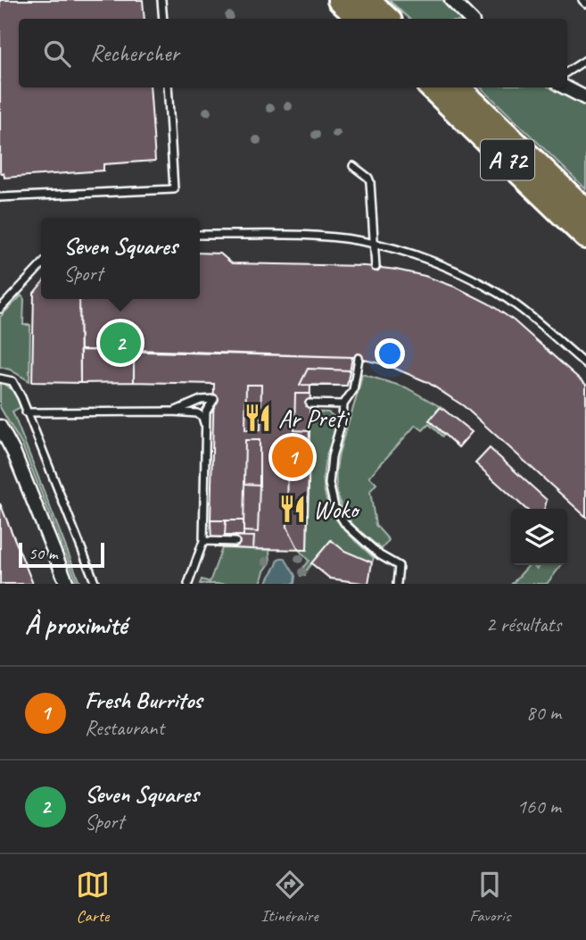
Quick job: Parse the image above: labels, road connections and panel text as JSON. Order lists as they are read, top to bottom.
{
  "streets": {
    "highway": ["A 72"]
  },
  "places": {
    "restaurant": ["Ar Preti", "Woko"]
  },
  "scale_bar": "50 m",
  "page": {
    "search": "Rechercher",
    "popup": ["Seven Squares", "Sport"],
    "pins": ["2", "1"],
    "scale": "50 m",
    "heading": ["À proximité", "2 résultats"],
    "list": [
      {
        "mark": "1",
        "name": "Fresh Burritos",
        "note": "Restaurant",
        "value": "80 m"
      },
      {
        "mark": "2",
        "name": "Seven Squares",
        "note": "Sport",
        "value": "160 m"
      }
    ],
    "nav": ["Carte", "Itinéraire", "Favoris"]
  }
}
